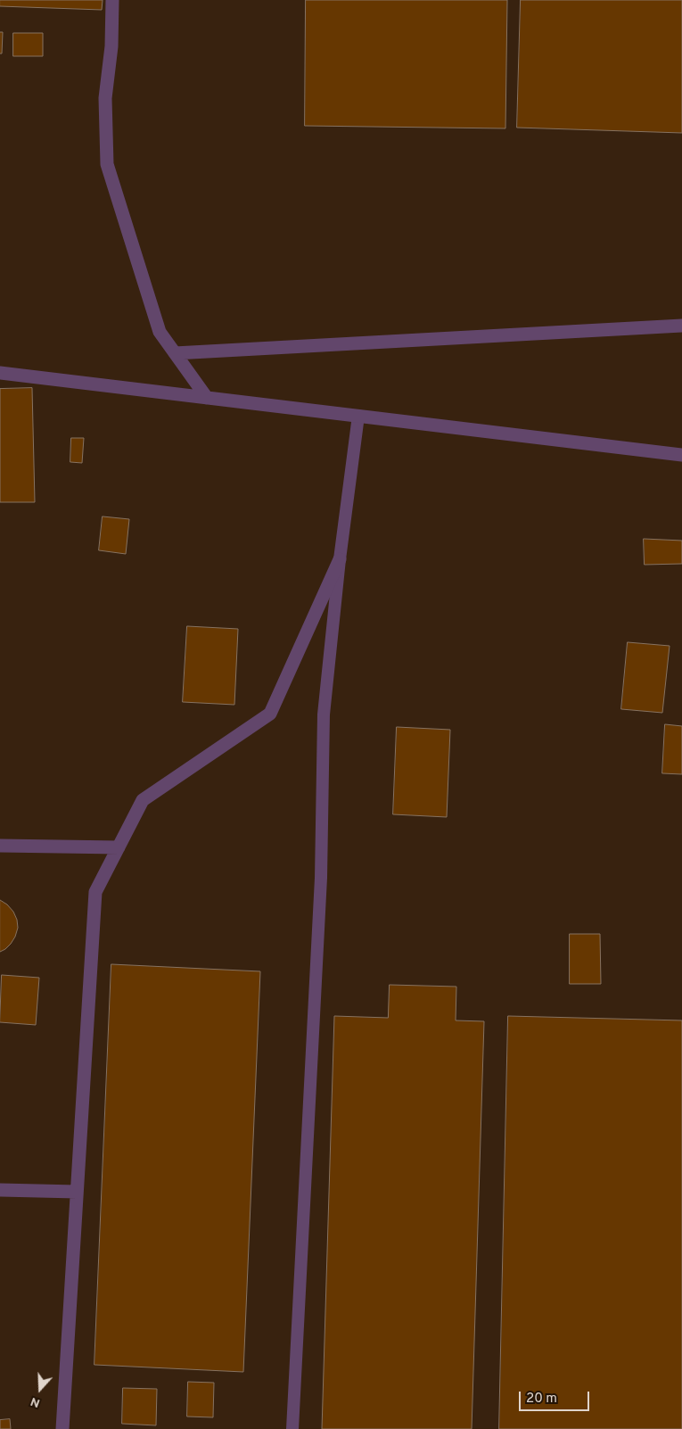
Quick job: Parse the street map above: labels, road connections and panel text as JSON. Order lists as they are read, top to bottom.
{
  "scale_bar": "20 m",
  "north": "bottom"
}
